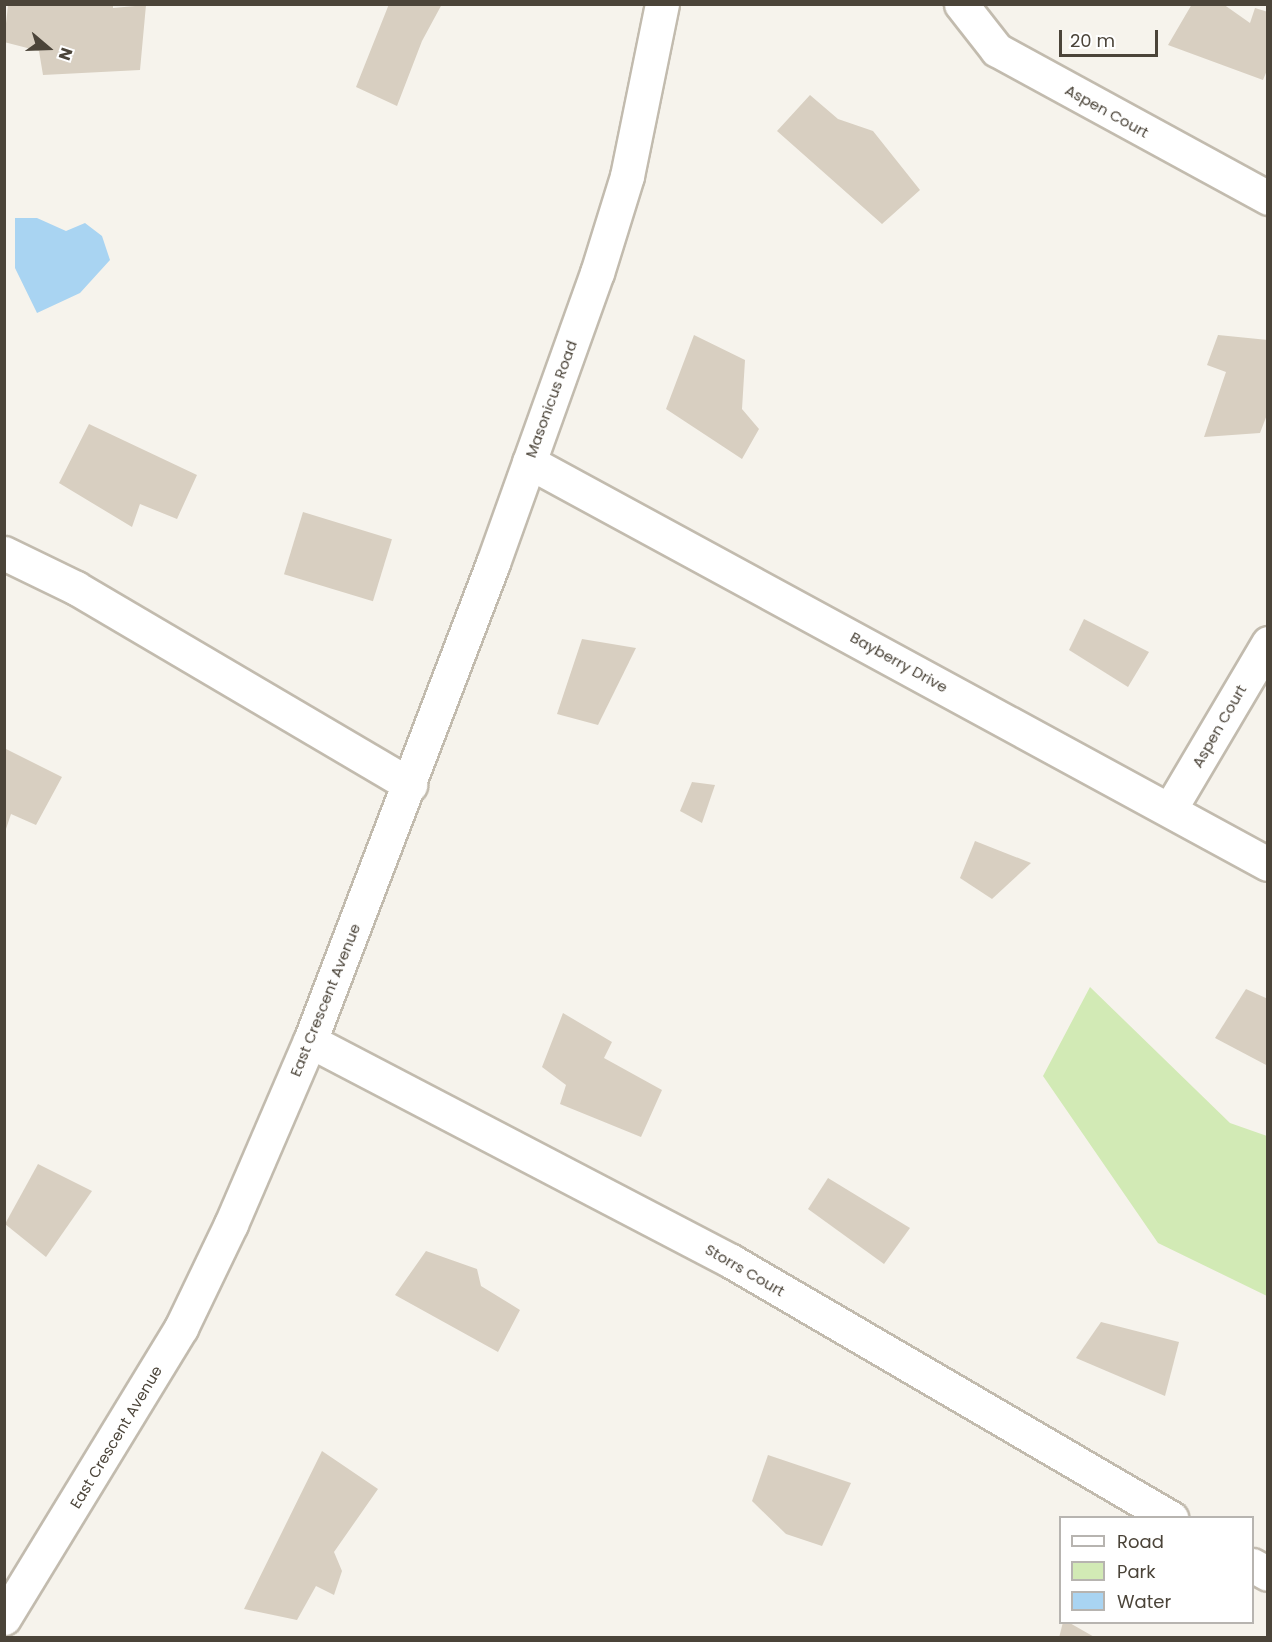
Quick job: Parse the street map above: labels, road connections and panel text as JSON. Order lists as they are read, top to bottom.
{
  "streets": {
    "street": [
      "Aspen Court",
      "Masonicus Road",
      "Bayberry Drive",
      "East Crescent Avenue",
      "Storrs Court"
    ]
  },
  "crossings": [
    ["Aspen Court", "Bayberry Drive"],
    ["Masonicus Road", "Bayberry Drive"],
    ["Masonicus Road", "East Crescent Avenue"],
    ["East Crescent Avenue", "Storrs Court"]
  ],
  "legend": ["Road", "Park", "Water"],
  "scale_bar": "20 m",
  "north": "right"
}
